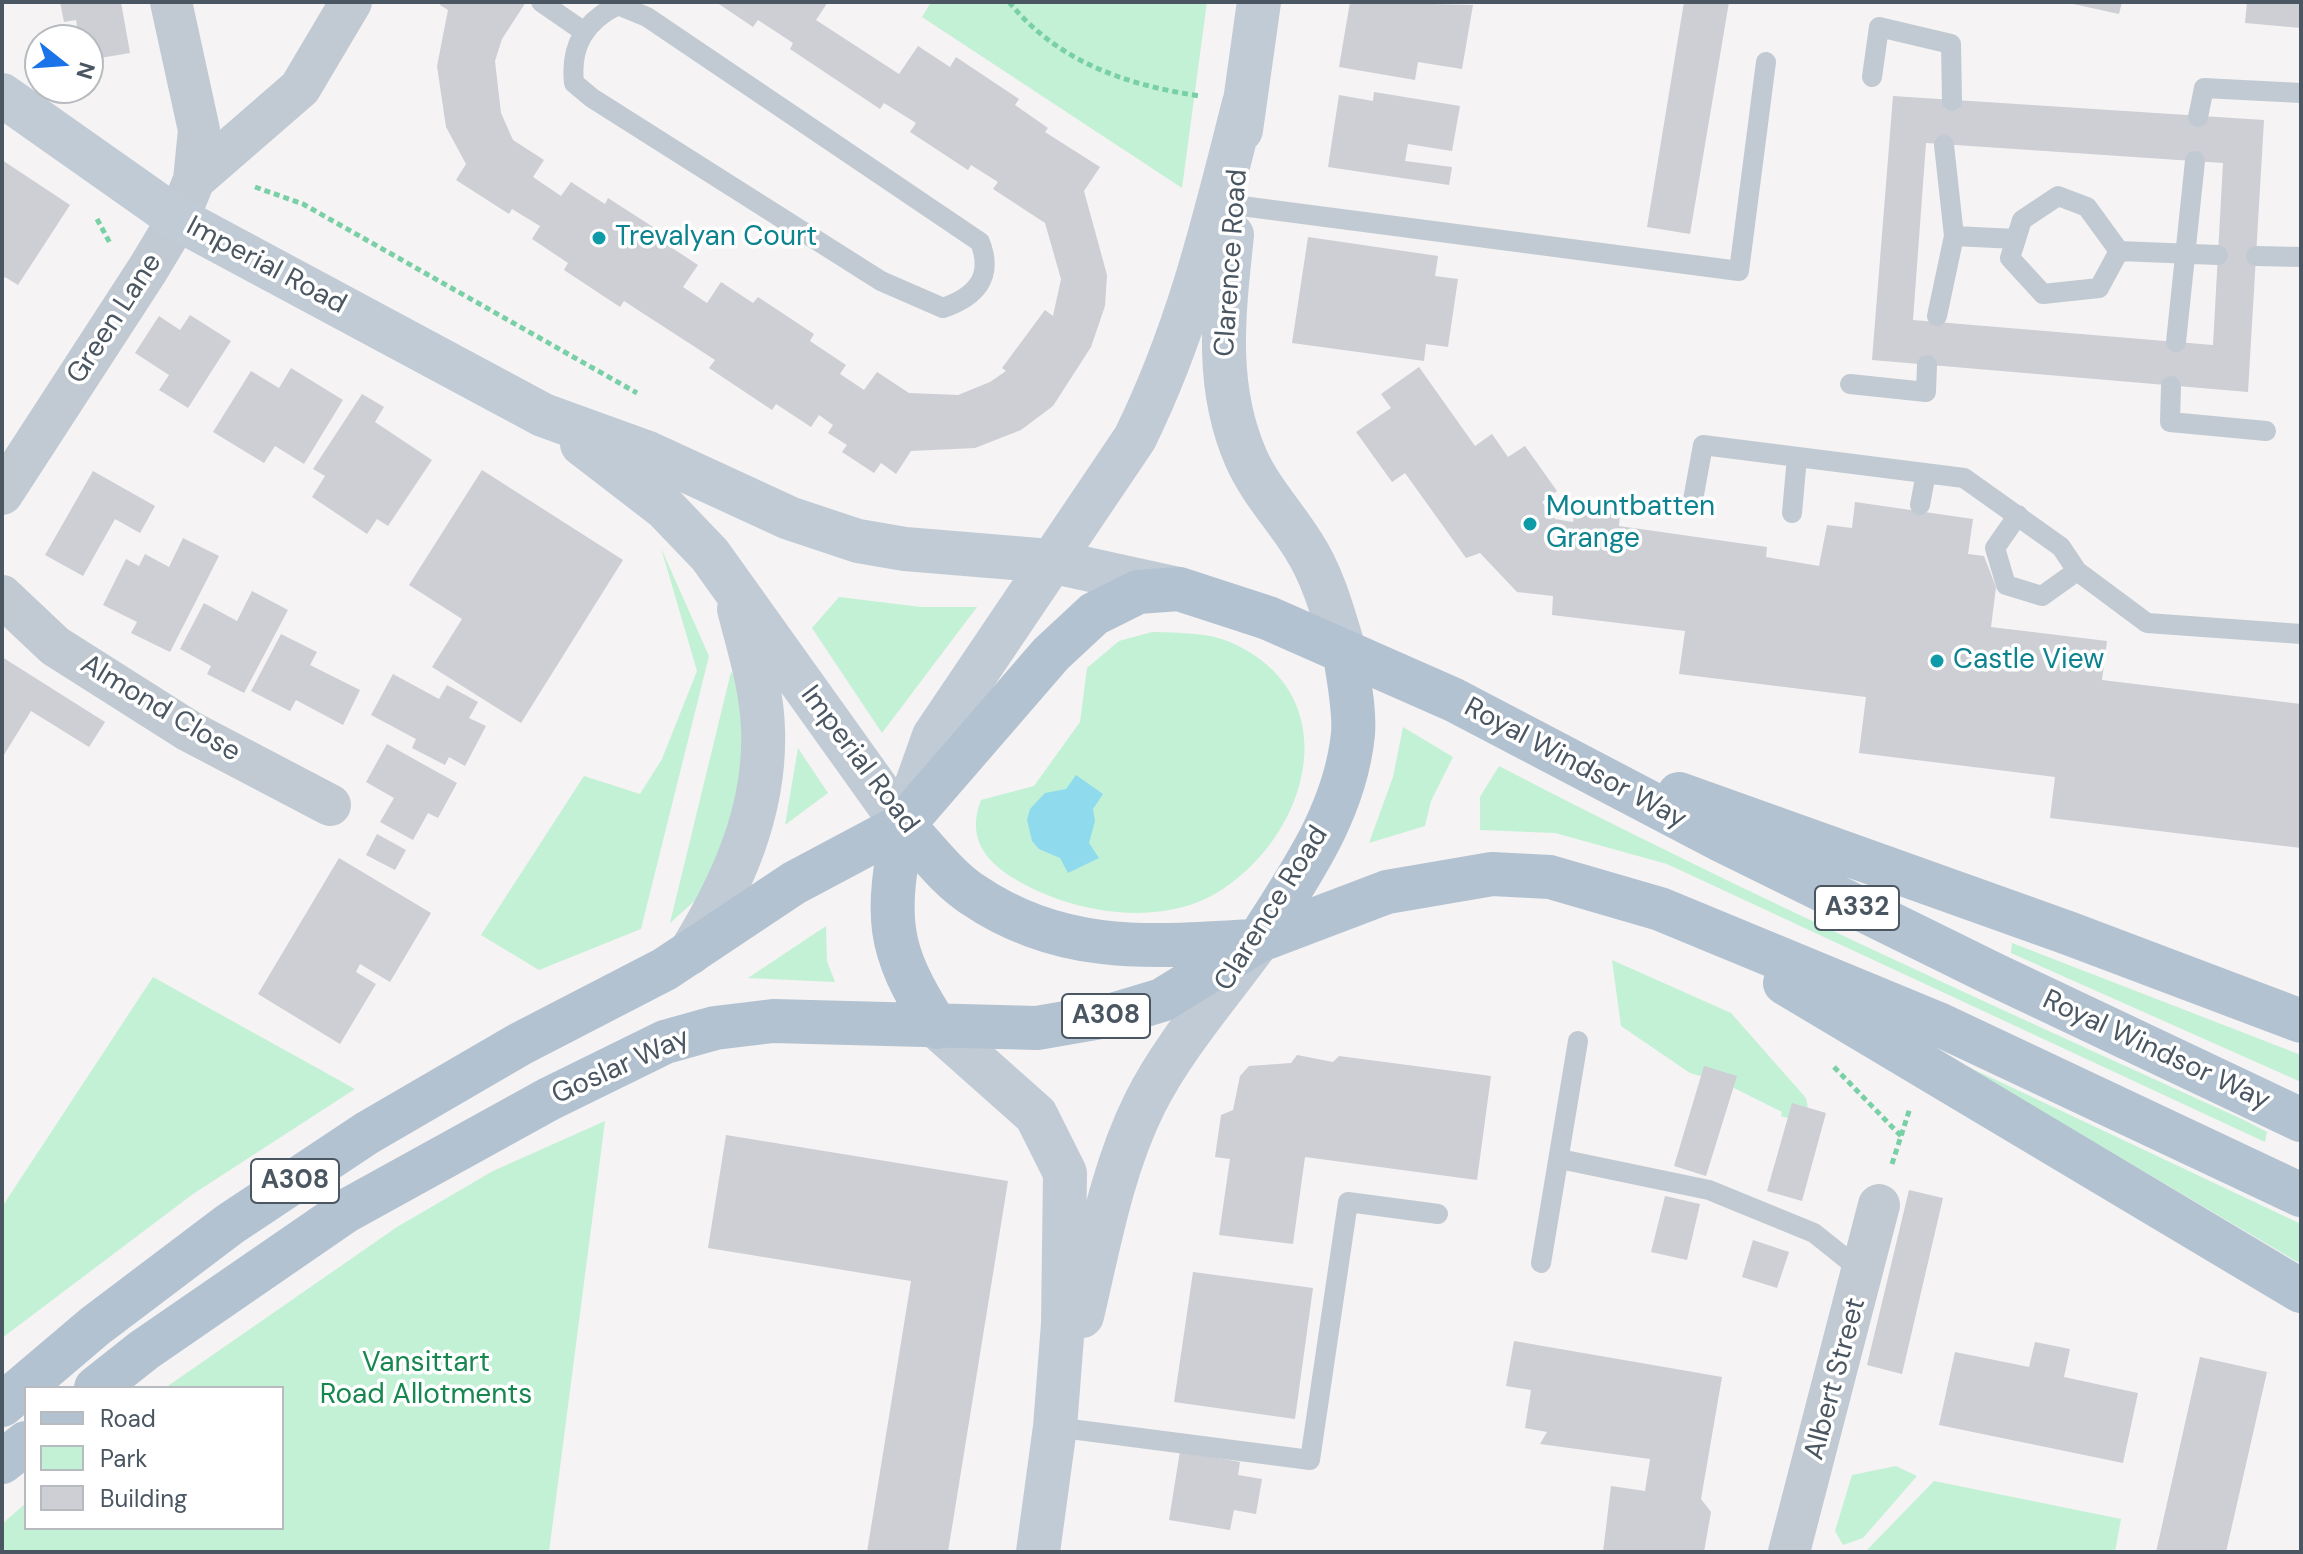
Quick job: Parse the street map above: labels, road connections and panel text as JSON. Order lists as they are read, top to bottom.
{
  "streets": {
    "main road": [
      "Clarence Road",
      "Imperial Road",
      "Royal Windsor Way",
      "A332",
      "A308",
      "Goslar Way"
    ],
    "street": ["Green Lane", "Almond Close", "Albert Street"]
  },
  "crossings": [
    ["Clarence Road", "Imperial Road"],
    ["Clarence Road", "Royal Windsor Way"],
    ["Clarence Road", "A332"],
    ["Clarence Road", "A308"],
    ["Clarence Road", "Goslar Way"],
    ["Imperial Road", "Green Lane"],
    ["Imperial Road", "Royal Windsor Way"],
    ["Imperial Road", "A332"],
    ["Imperial Road", "A308"],
    ["Imperial Road", "Goslar Way"],
    ["Royal Windsor Way", "A308"],
    ["A332", "Goslar Way"]
  ],
  "parks": ["Vansittart Road Allotments"],
  "places": ["Trevalyan Court", "Mountbatten Grange", "Castle View"],
  "legend": ["Road", "Park", "Building"],
  "north": "right"
}
